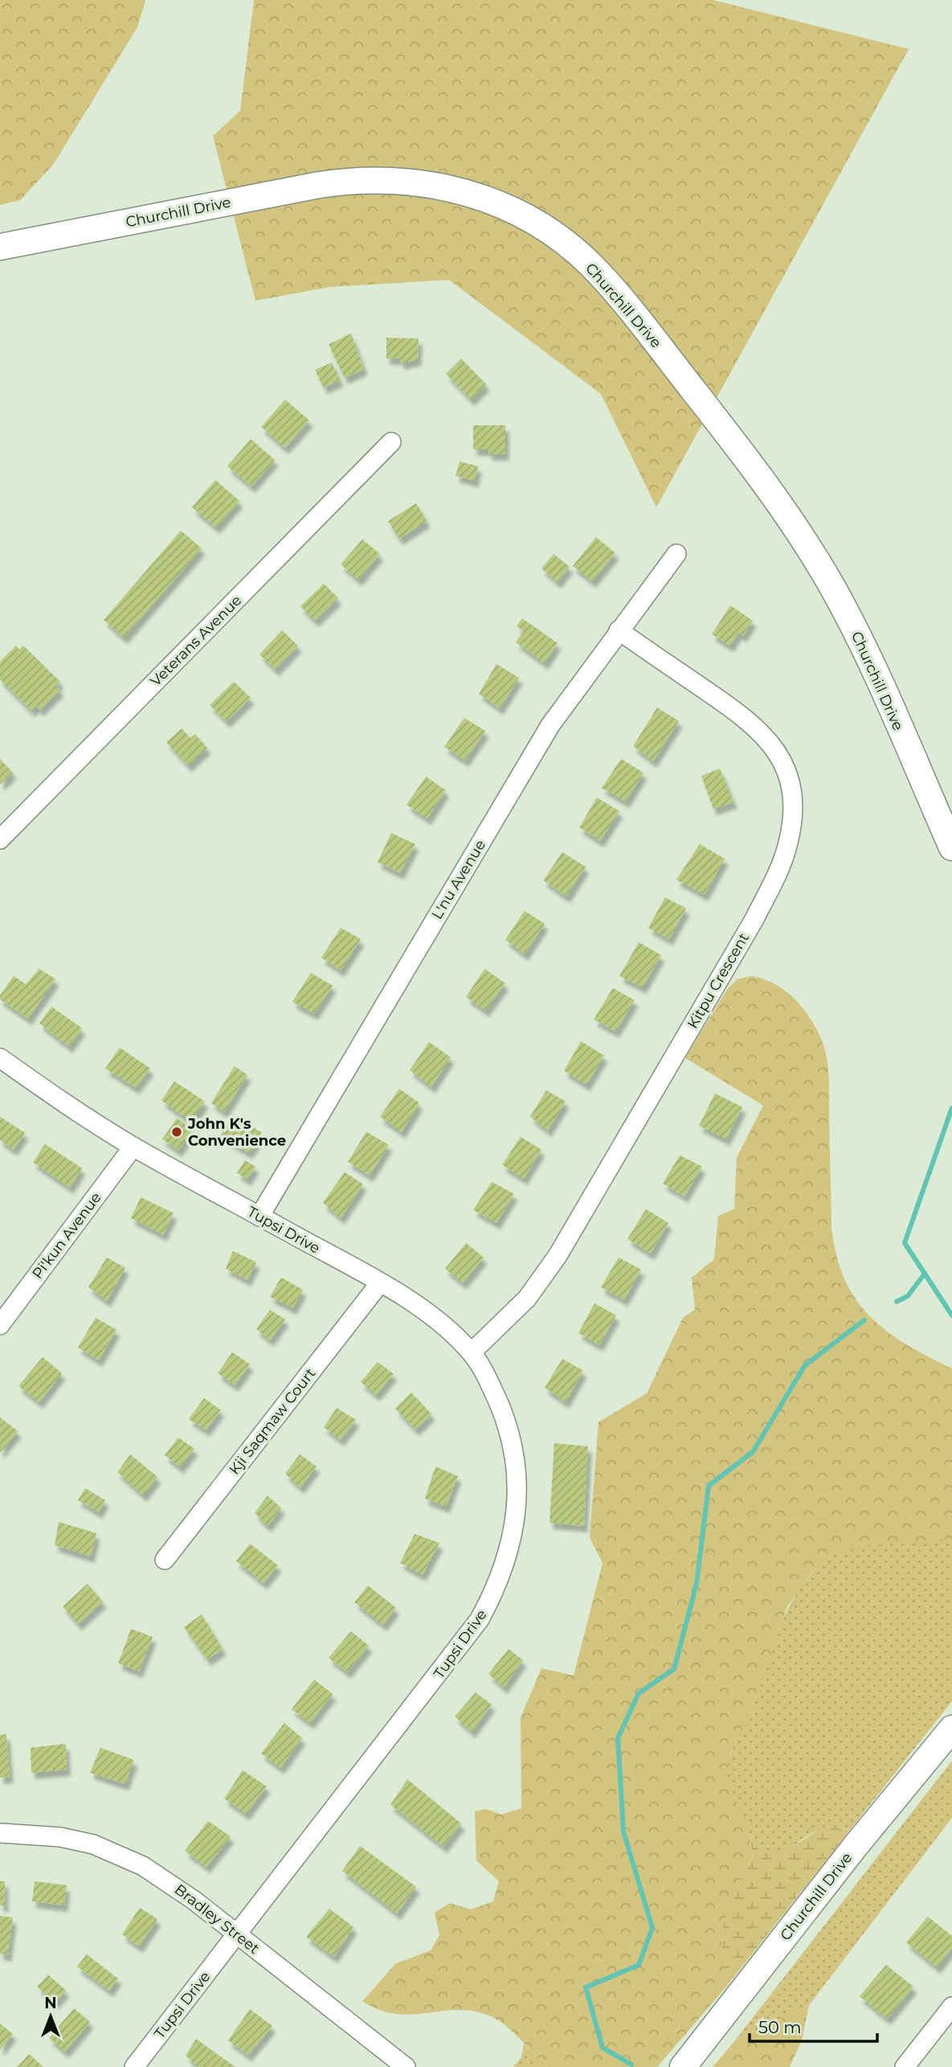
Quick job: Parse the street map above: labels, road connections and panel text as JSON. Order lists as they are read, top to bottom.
{
  "streets": {
    "main road": ["Churchill Drive"],
    "street": [
      "Veterans Avenue",
      "L'nu Avenue",
      "Kitpu Crescent",
      "Tupsi Drive",
      "Pi'kun Avenue",
      "Kji Saqmaw Court",
      "Bradley Street"
    ]
  },
  "crossings": [
    ["L'nu Avenue", "Kitpu Crescent"],
    ["L'nu Avenue", "Tupsi Drive"],
    ["Kitpu Crescent", "Tupsi Drive"],
    ["Tupsi Drive", "Pi'kun Avenue"],
    ["Tupsi Drive", "Kji Saqmaw Court"],
    ["Tupsi Drive", "Bradley Street"]
  ],
  "places": ["John K's Convenience"],
  "scale_bar": "50 m",
  "north": "top"
}
